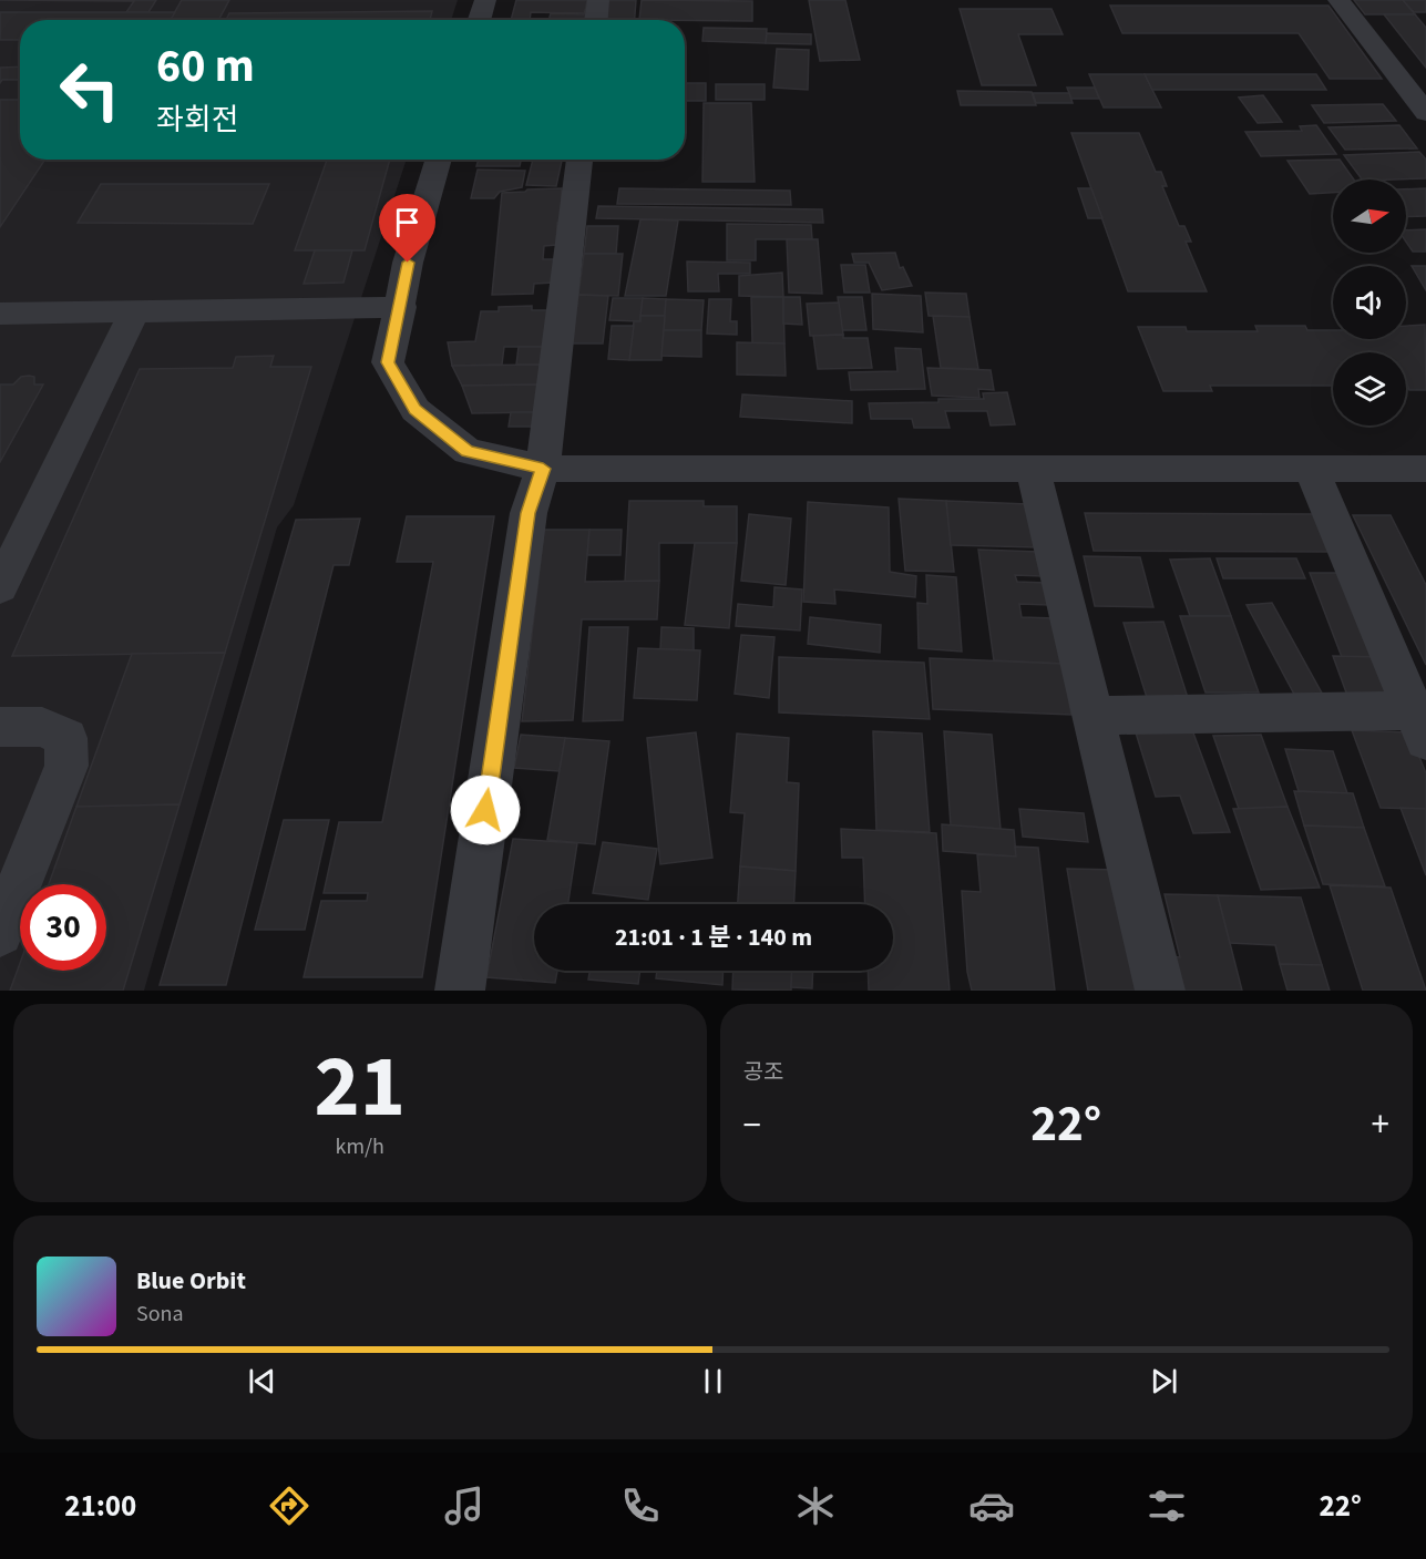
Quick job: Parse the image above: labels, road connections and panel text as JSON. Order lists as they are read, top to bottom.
{
  "north": "right",
  "page": {
    "turn": ["60 m", "좌회전"],
    "limit": "30",
    "trip": "21:01 · 1 분 · 140 m",
    "tile": [
      ["21", "km/h"],
      "공조"
    ],
    "heat": ["−", "22°", "+"],
    "song": ["Blue Orbit", "Sona"],
    "tabs": ["21:00", "22°"]
  }
}
